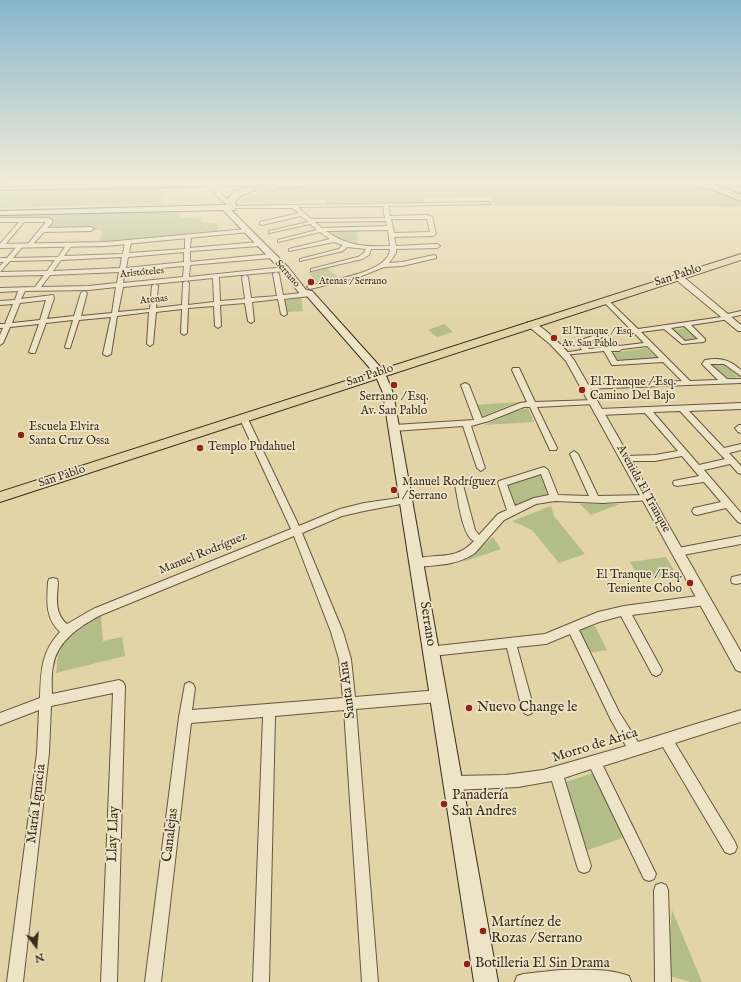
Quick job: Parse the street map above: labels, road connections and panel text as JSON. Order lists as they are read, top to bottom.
{
  "streets": {
    "main road": ["Serrano", "San Pablo"],
    "street": [
      "Aristóteles",
      "Atenas",
      "Avenida El Tranque",
      "Manuel Rodríguez",
      "Santa Ana",
      "Morro de Arica",
      "María Ignacia",
      "Llay Llay",
      "Canalejas"
    ]
  },
  "crossings": [
    ["Aristóteles", "Serrano"],
    ["Serrano", "San Pablo"],
    ["Serrano", "Atenas"],
    ["Serrano", "Manuel Rodríguez"],
    ["Serrano", "Morro de Arica"],
    ["San Pablo", "Avenida El Tranque"],
    ["San Pablo", "Santa Ana"],
    ["Manuel Rodríguez", "Santa Ana"],
    ["Manuel Rodríguez", "María Ignacia"],
    ["María Ignacia", "Llay Llay"]
  ],
  "places": [
    "Atenas / Serrano",
    "El Tranque / Esq. Av. San Pablo",
    "Serrano / Esq. Av. San Pablo",
    "El Tranque / Esq. Camino Del Bajo",
    "Escuela Elvira Santa Cruz Ossa",
    "Templo Pudahuel",
    "Manuel Rodríguez / Serrano",
    "El Tranque / Esq. Teniente Cobo",
    "Nuevo Change le",
    "Panadería San Andres",
    "Martínez de Rozas / Serrano",
    "Botilleria El Sin Drama"
  ],
  "north": "bottom"
}
